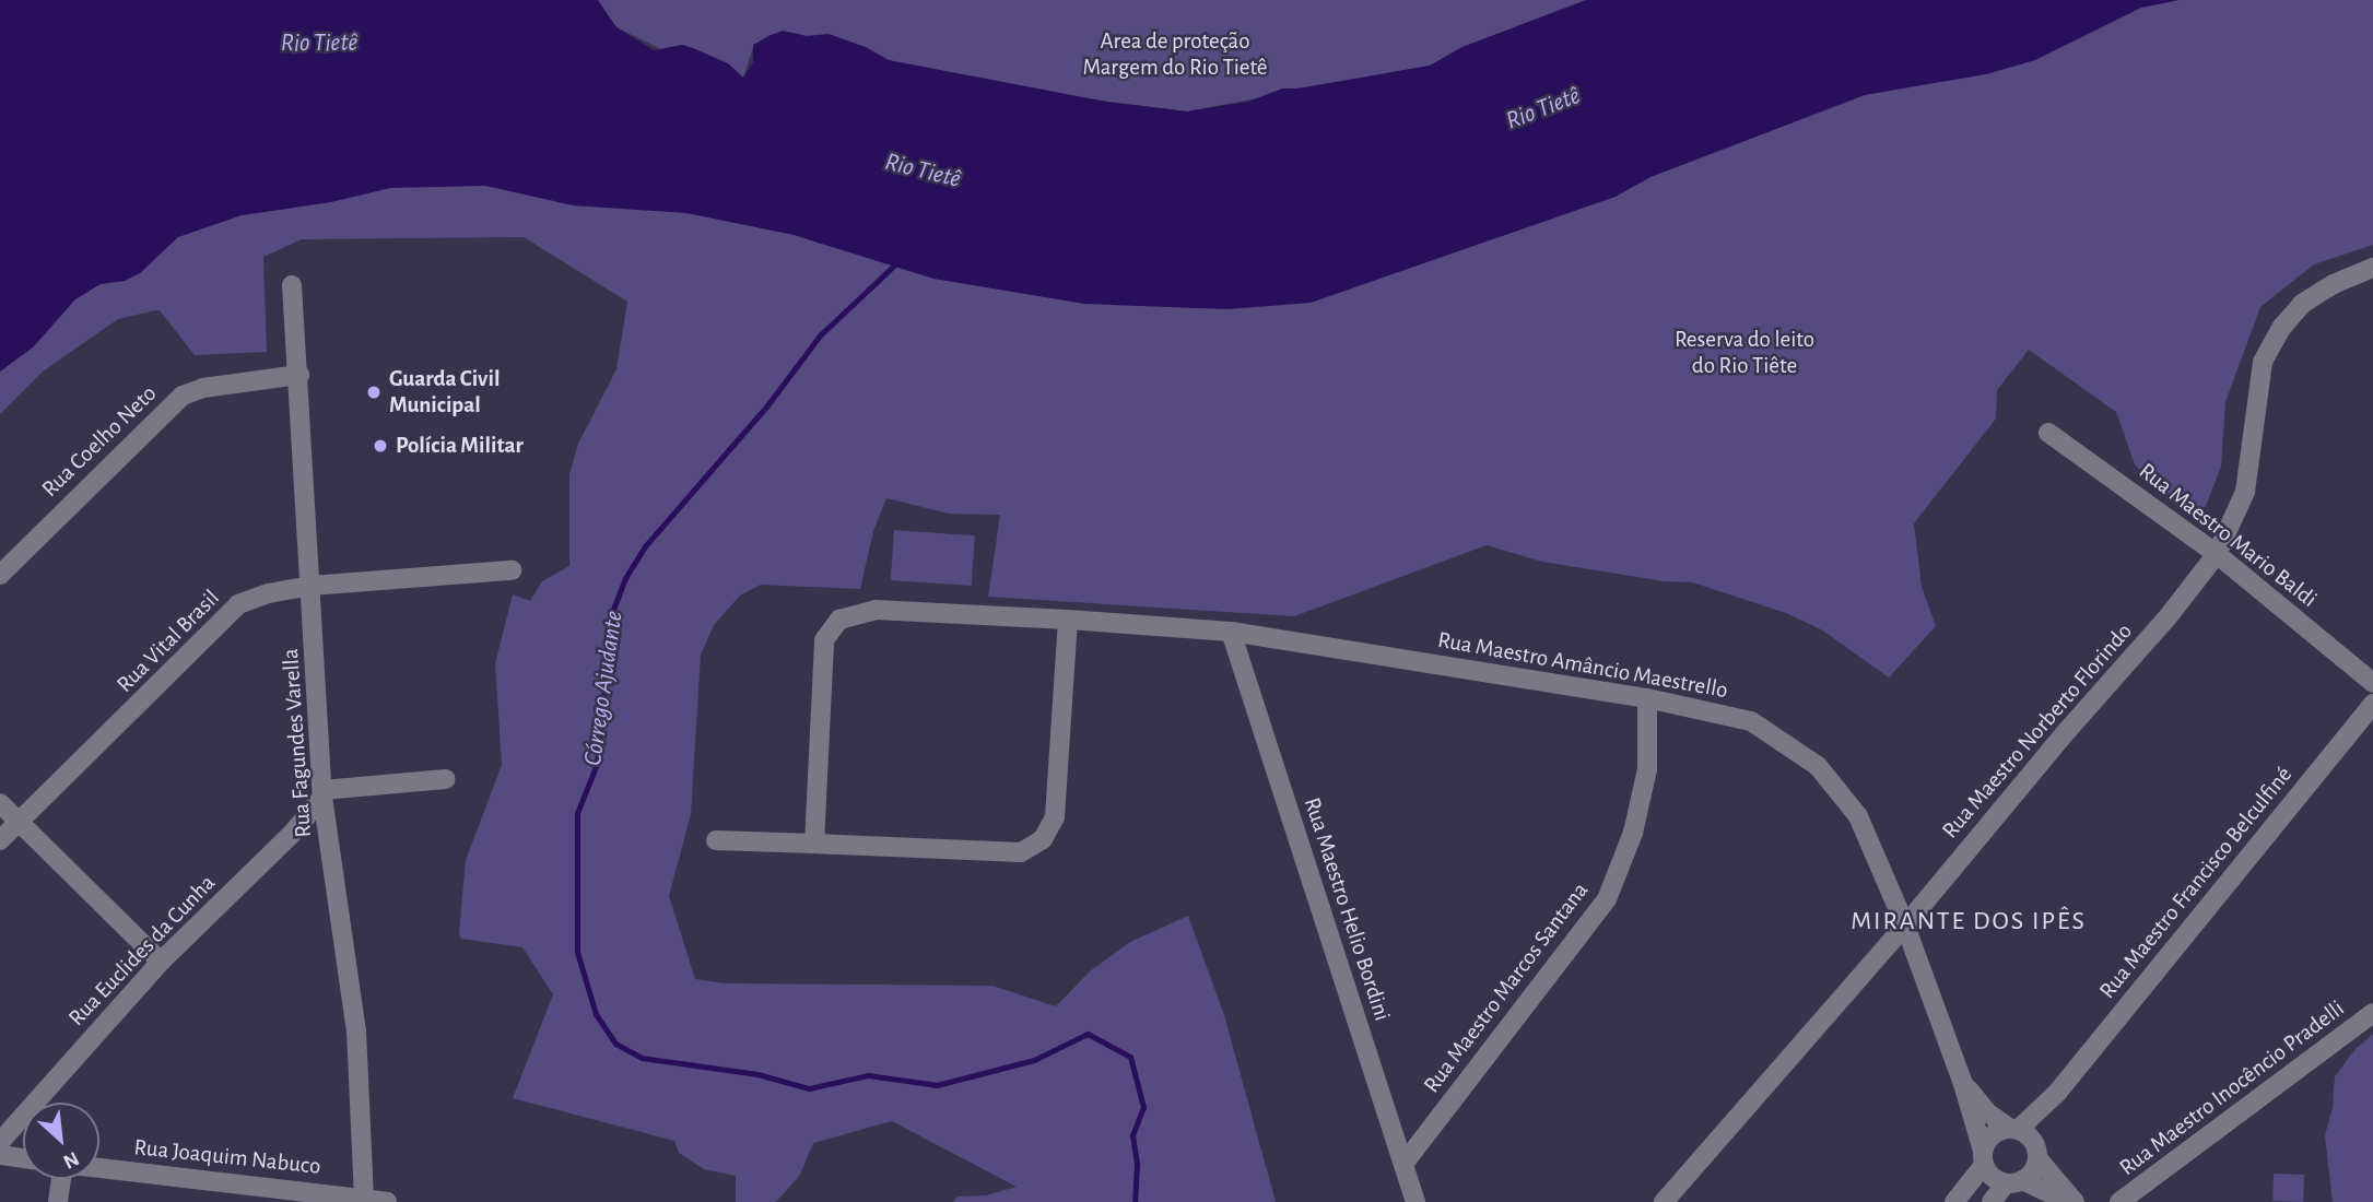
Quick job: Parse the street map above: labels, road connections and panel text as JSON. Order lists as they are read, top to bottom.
{
  "streets": {
    "street": [
      "Rua Coelho Neto",
      "Rua Maestro Mario Baldi",
      "Rua Vital Brasil",
      "Rua Maestro Amâncio Maestrello",
      "Rua Maestro Norberto Florindo",
      "Rua Fagundes Varella",
      "Rua Maestro Francisco Belculfiné",
      "Rua Maestro Helio Bordini",
      "Rua Euclides da Cunha",
      "Rua Maestro Marcos Santana",
      "Rua Maestro Inocêncio Pradelli",
      "Rua Joaquim Nabuco"
    ]
  },
  "crossings": [
    ["Rua Coelho Neto", "Rua Fagundes Varella"],
    ["Rua Maestro Mario Baldi", "Rua Maestro Norberto Florindo"],
    ["Rua Vital Brasil", "Rua Fagundes Varella"],
    ["Rua Maestro Amâncio Maestrello", "Rua Maestro Norberto Florindo"],
    ["Rua Maestro Amâncio Maestrello", "Rua Maestro Francisco Belculfiné"],
    ["Rua Maestro Amâncio Maestrello", "Rua Maestro Helio Bordini"],
    ["Rua Maestro Amâncio Maestrello", "Rua Maestro Marcos Santana"],
    ["Rua Fagundes Varella", "Rua Euclides da Cunha"],
    ["Rua Fagundes Varella", "Rua Joaquim Nabuco"],
    ["Rua Maestro Helio Bordini", "Rua Maestro Marcos Santana"]
  ],
  "districts": ["MIRANTE DOS IPÊS"],
  "water": ["Rio Tietê", "Córrego Ajudante"],
  "parks": ["Area de proteção Margem do Rio Tietê", "Reserva do leito do Rio Tiête"],
  "places": ["Guarda Civil Municipal", "Polícia Militar"],
  "north": "bottom right"
}
